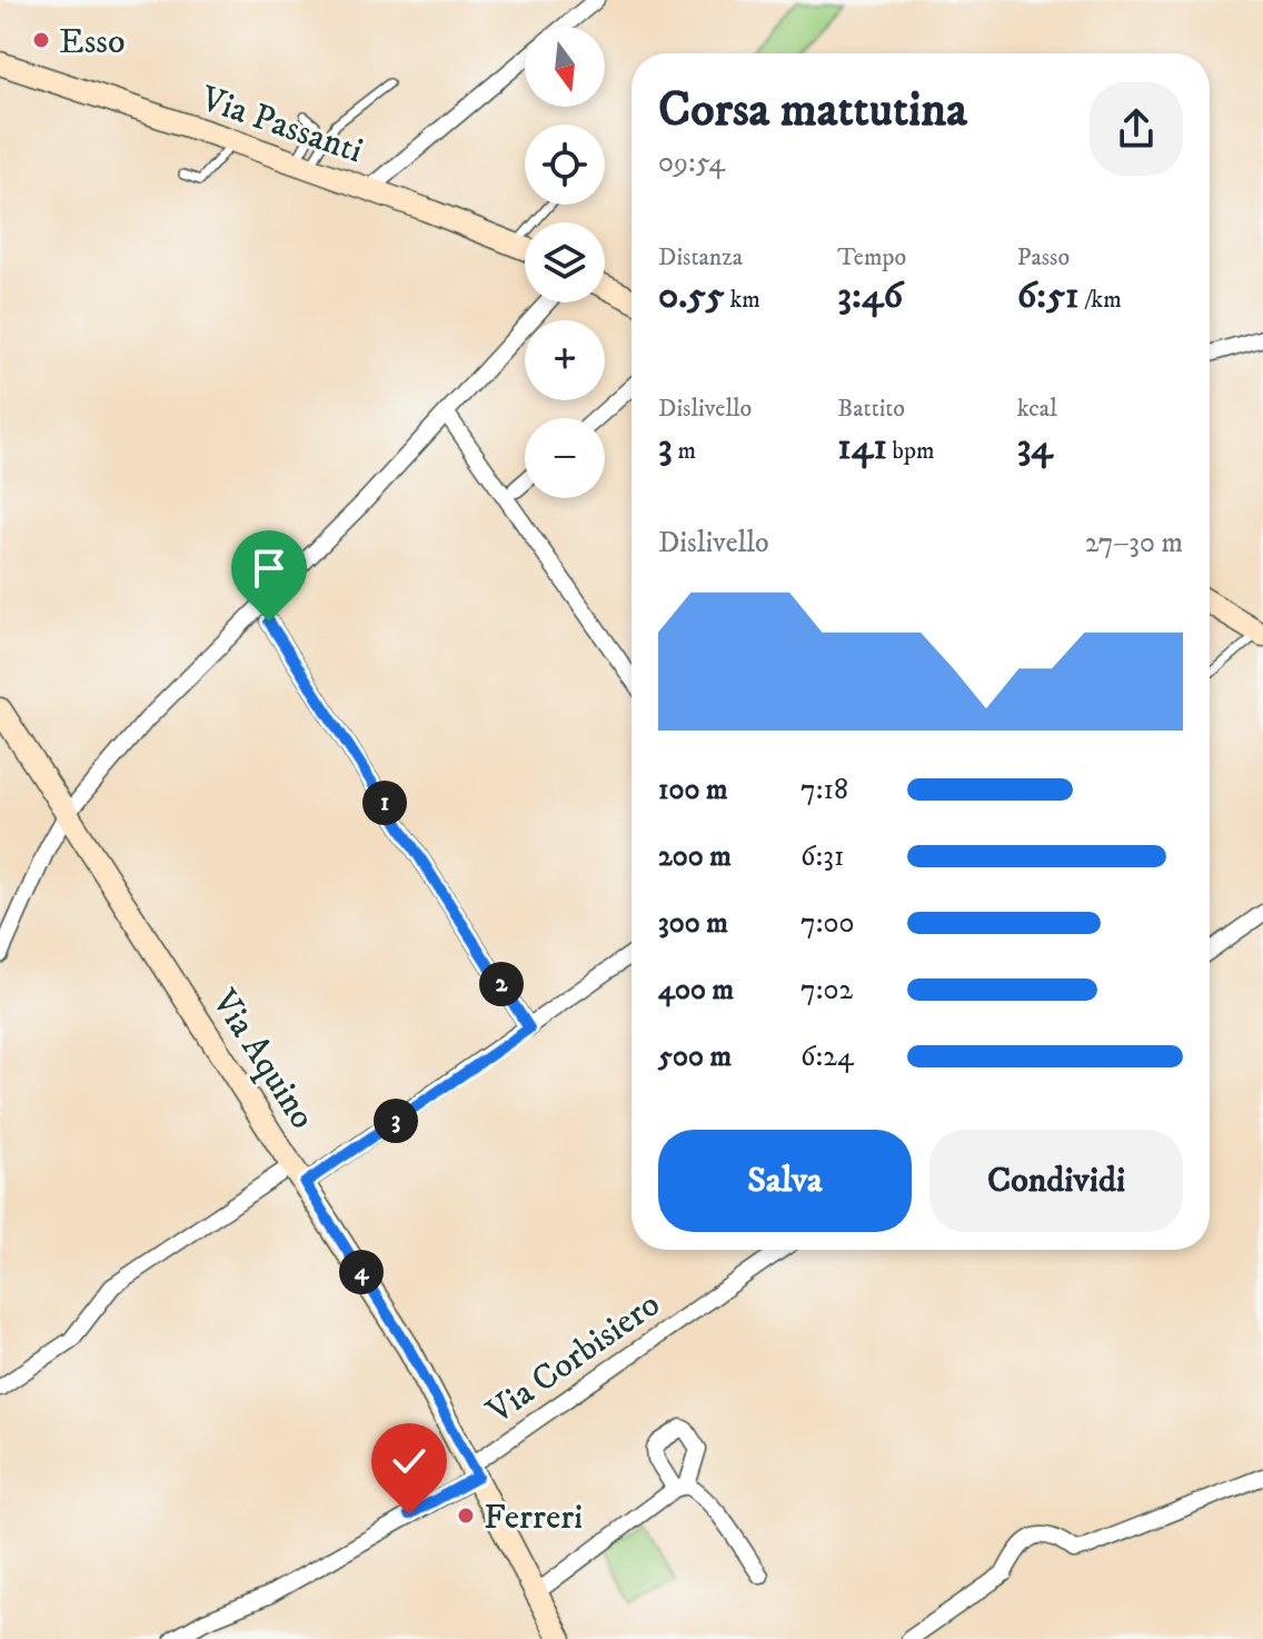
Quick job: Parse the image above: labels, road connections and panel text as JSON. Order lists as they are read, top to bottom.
{
  "streets": {
    "street": ["Via Passanti", "Via Aquino", "Via Corbisiero"]
  },
  "crossings": [
    ["Via Aquino", "Via Corbisiero"]
  ],
  "places": ["Esso", "Ferreri"],
  "north": "bottom",
  "page": {
    "map_buttons": ["+", "−"],
    "heading": ["Corsa mattutina", "09:54"],
    "stats": [
      ["Distanza", "0.55 km"],
      ["Tempo", "3:46"],
      ["Passo", "6:51 /km"],
      ["Dislivello", "3 m"],
      ["Battito", "141 bpm"],
      ["kcal", "34"]
    ],
    "chart": ["Dislivello", "27–30 m"],
    "list": [
      {
        "name": "100 m",
        "note": "7:18"
      },
      {
        "name": "200 m",
        "note": "6:31"
      },
      {
        "name": "300 m",
        "note": "7:00"
      },
      {
        "name": "400 m",
        "note": "7:02"
      },
      {
        "name": "500 m",
        "note": "6:24"
      }
    ],
    "pins": [
      "1",
      "2",
      "3",
      "4"
    ],
    "buttons": ["Salva", "Condividi"]
  }
}
